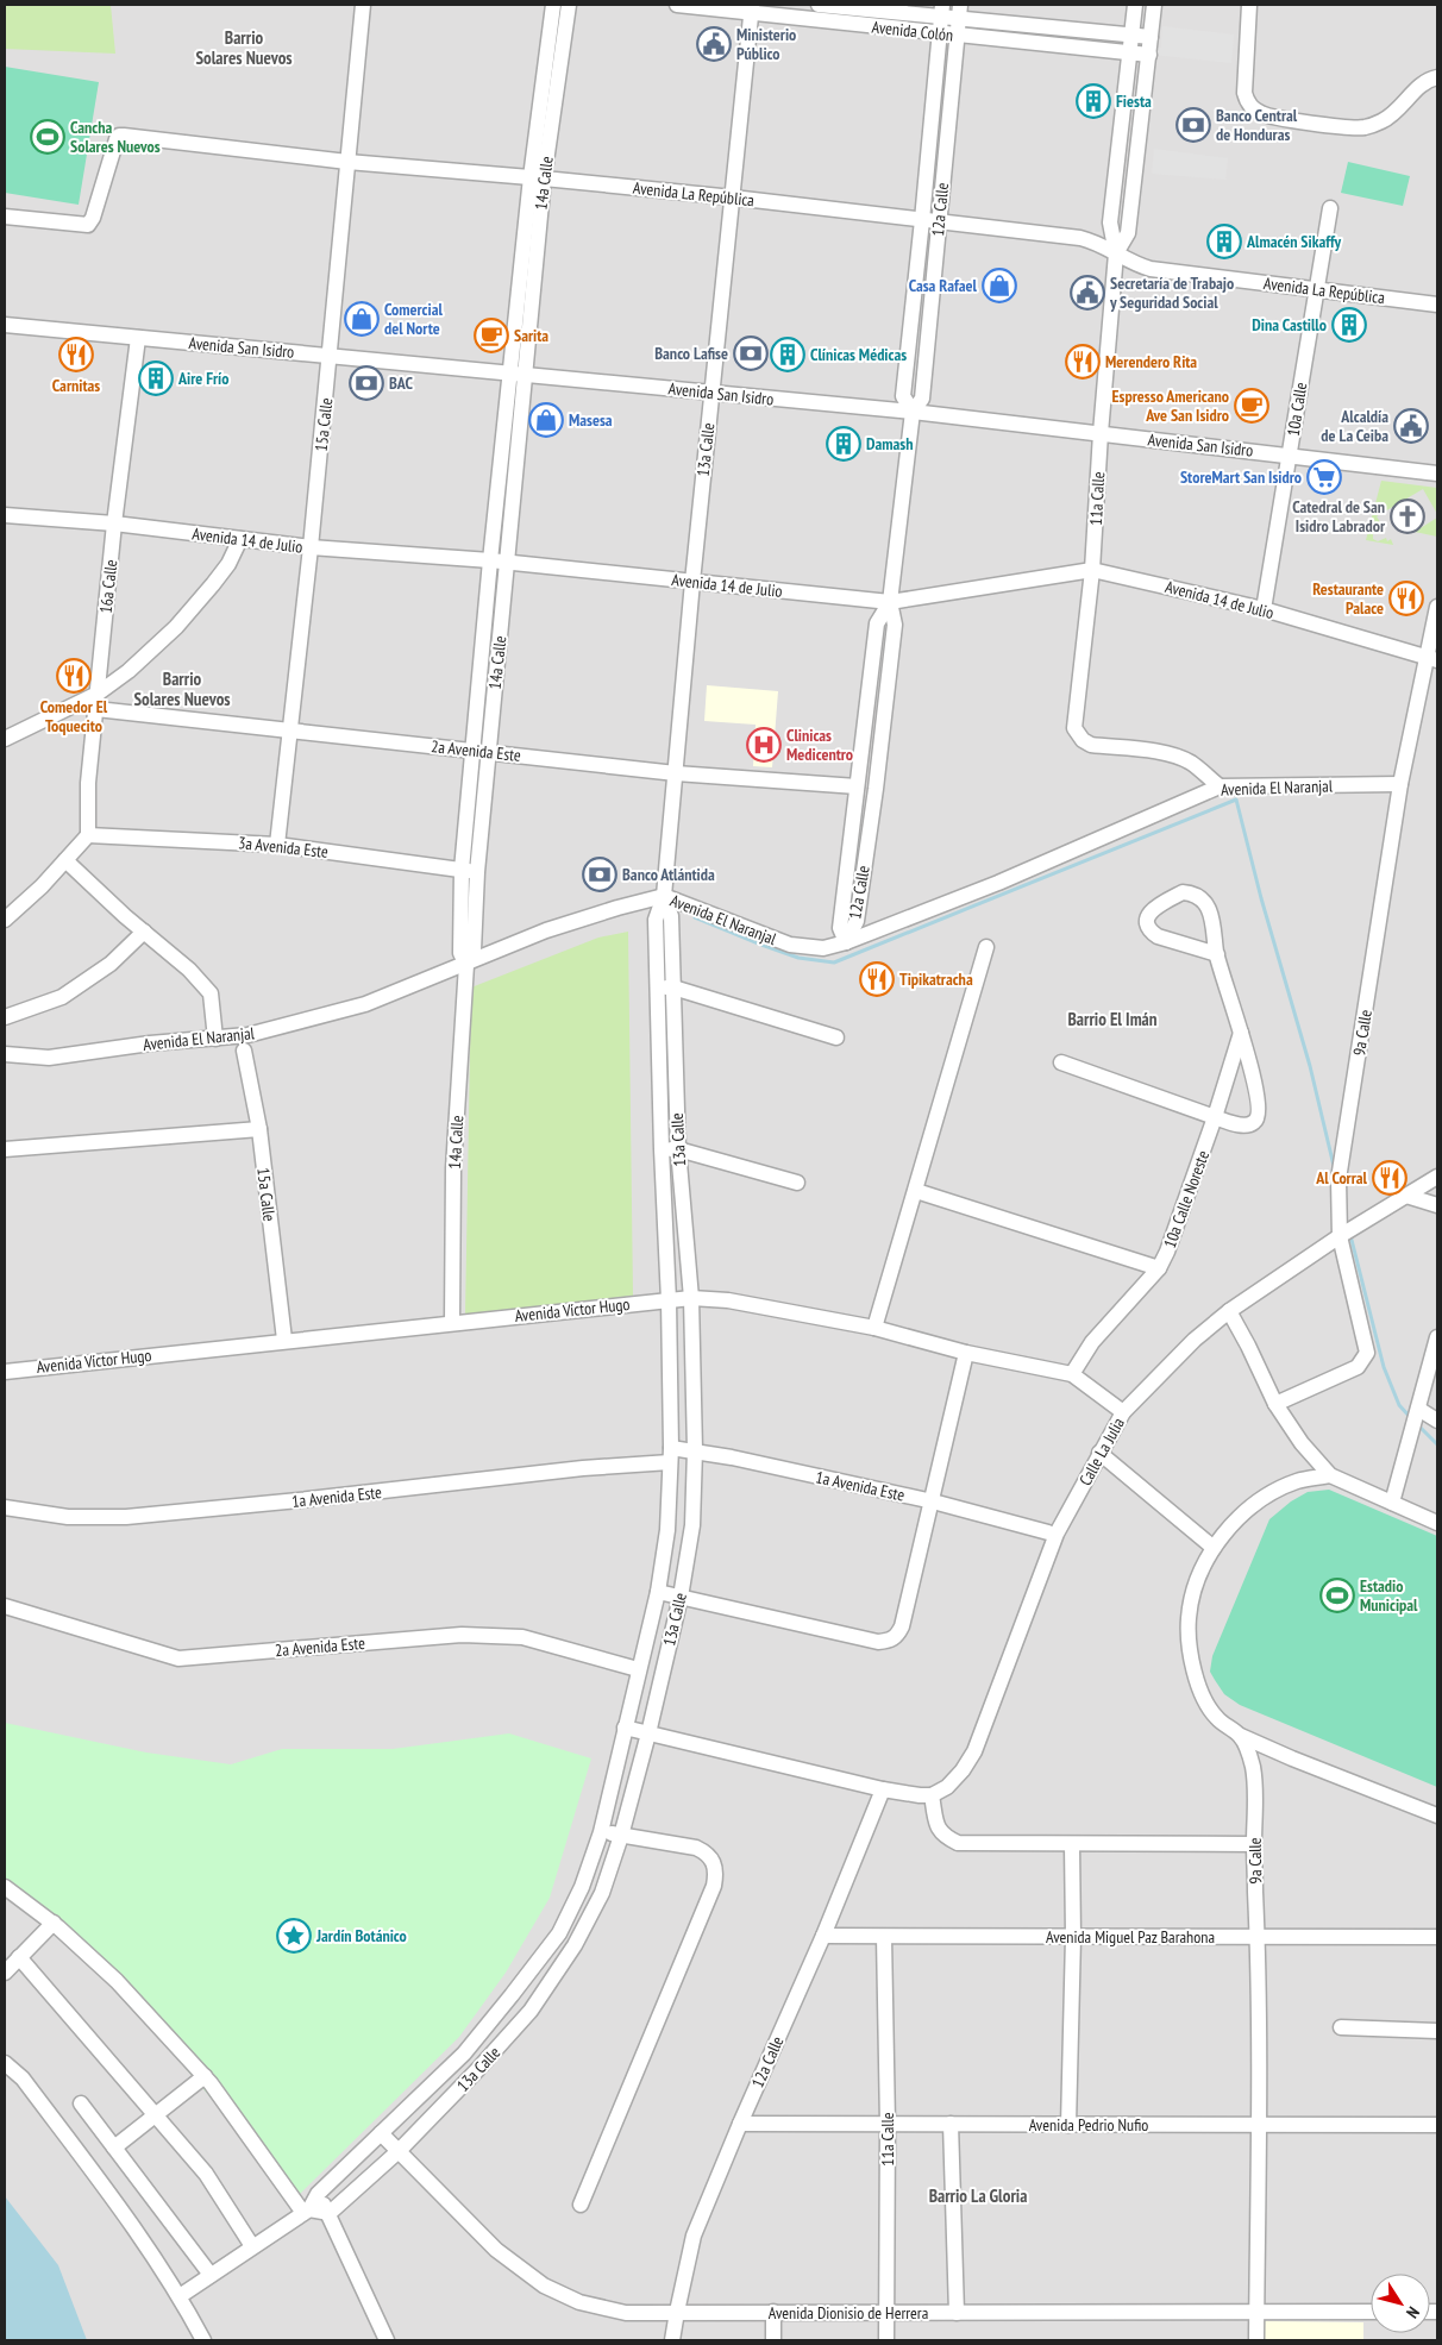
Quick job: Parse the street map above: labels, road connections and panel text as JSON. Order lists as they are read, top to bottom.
{
  "streets": {
    "street": [
      "Avenida Colón",
      "14a Calle",
      "Avenida La República",
      "12a Calle",
      "Avenida San Isidro",
      "10a Calle",
      "15a Calle",
      "13a Calle",
      "11a Calle",
      "Avenida 14 de Julio",
      "16a Calle",
      "2a Avenida Este",
      "Avenida El Naranjal",
      "3a Avenida Este",
      "9a Calle",
      "10a Calle Noreste",
      "Avenida Víctor Hugo",
      "Calle La Julia",
      "1a Avenida Este",
      "Avenida Miguel Paz Barahona",
      "Avenida Pedrio Nufio",
      "Avenida Dionisio de Herrera"
    ]
  },
  "crossings": [
    ["Avenida Colón", "12a Calle"],
    ["Avenida Colón", "13a Calle"],
    ["14a Calle", "Avenida La República"],
    ["14a Calle", "Avenida San Isidro"],
    ["14a Calle", "Avenida 14 de Julio"],
    ["14a Calle", "2a Avenida Este"],
    ["14a Calle", "Avenida El Naranjal"],
    ["14a Calle", "3a Avenida Este"],
    ["14a Calle", "Avenida Víctor Hugo"],
    ["Avenida La República", "12a Calle"],
    ["Avenida La República", "10a Calle"],
    ["Avenida La República", "15a Calle"],
    ["Avenida La República", "13a Calle"],
    ["Avenida La República", "11a Calle"],
    ["12a Calle", "Avenida San Isidro"],
    ["12a Calle", "Avenida 14 de Julio"],
    ["12a Calle", "2a Avenida Este"],
    ["12a Calle", "Avenida El Naranjal"],
    ["12a Calle", "Avenida Miguel Paz Barahona"],
    ["12a Calle", "Avenida Pedrio Nufio"],
    ["12a Calle", "Avenida Dionisio de Herrera"],
    ["Avenida San Isidro", "10a Calle"],
    ["Avenida San Isidro", "15a Calle"],
    ["Avenida San Isidro", "13a Calle"],
    ["Avenida San Isidro", "11a Calle"],
    ["Avenida San Isidro", "16a Calle"],
    ["10a Calle", "Avenida 14 de Julio"],
    ["15a Calle", "Avenida 14 de Julio"],
    ["15a Calle", "2a Avenida Este"],
    ["15a Calle", "3a Avenida Este"],
    ["15a Calle", "Avenida Víctor Hugo"],
    ["13a Calle", "Avenida 14 de Julio"],
    ["13a Calle", "2a Avenida Este"],
    ["13a Calle", "Avenida El Naranjal"],
    ["13a Calle", "Avenida Víctor Hugo"],
    ["13a Calle", "1a Avenida Este"],
    ["13a Calle", "Avenida Dionisio de Herrera"],
    ["11a Calle", "Avenida 14 de Julio"],
    ["11a Calle", "Avenida El Naranjal"],
    ["11a Calle", "Avenida Miguel Paz Barahona"],
    ["11a Calle", "Avenida Pedrio Nufio"],
    ["11a Calle", "Avenida Dionisio de Herrera"],
    ["Avenida 14 de Julio", "16a Calle"],
    ["Avenida 14 de Julio", "9a Calle"],
    ["16a Calle", "2a Avenida Este"],
    ["16a Calle", "3a Avenida Este"],
    ["Avenida El Naranjal", "9a Calle"],
    ["9a Calle", "Calle La Julia"],
    ["9a Calle", "Avenida Miguel Paz Barahona"],
    ["9a Calle", "Avenida Pedrio Nufio"],
    ["9a Calle", "Avenida Dionisio de Herrera"],
    ["10a Calle Noreste", "Avenida Víctor Hugo"],
    ["Avenida Víctor Hugo", "Calle La Julia"]
  ],
  "districts": [
    "Barrio Solares Nuevos",
    "Barrio Solares Nuevos",
    "Barrio El Imán",
    "Barrio La Gloria"
  ],
  "places": {
    "public building": ["Ministerio Público", "Secretaría de Trabajo y Seguridad Social", "Alcaldía de La Ceiba"],
    "building": [
      "Fiesta",
      "Almacén Sikaffy",
      "Dina Castillo",
      "Clínicas Médicas",
      "Aire Frío",
      "Damash"
    ],
    "bank": [
      "Banco Central de Honduras",
      "Banco Lafise",
      "BAC",
      "Banco Atlántida"
    ],
    "sports": ["Cancha Solares Nuevos", "Estadio Municipal"],
    "shop": ["Casa Rafael", "Comercial del Norte", "Masesa"],
    "cafe": ["Sarita", "Espresso Americano Ave San Isidro"],
    "restaurant": [
      "Carnitas",
      "Merendero Rita",
      "Restaurante Palace",
      "Comedor El Toquecito",
      "Tipikatracha",
      "Al Corral"
    ],
    "supermarket": ["StoreMart San Isidro"],
    "church": ["Catedral de San Isidro Labrador"],
    "hospital": ["Clinicas Medicentro"],
    "place": ["Jardín Botánico"]
  },
  "north": "bottom right"
}
